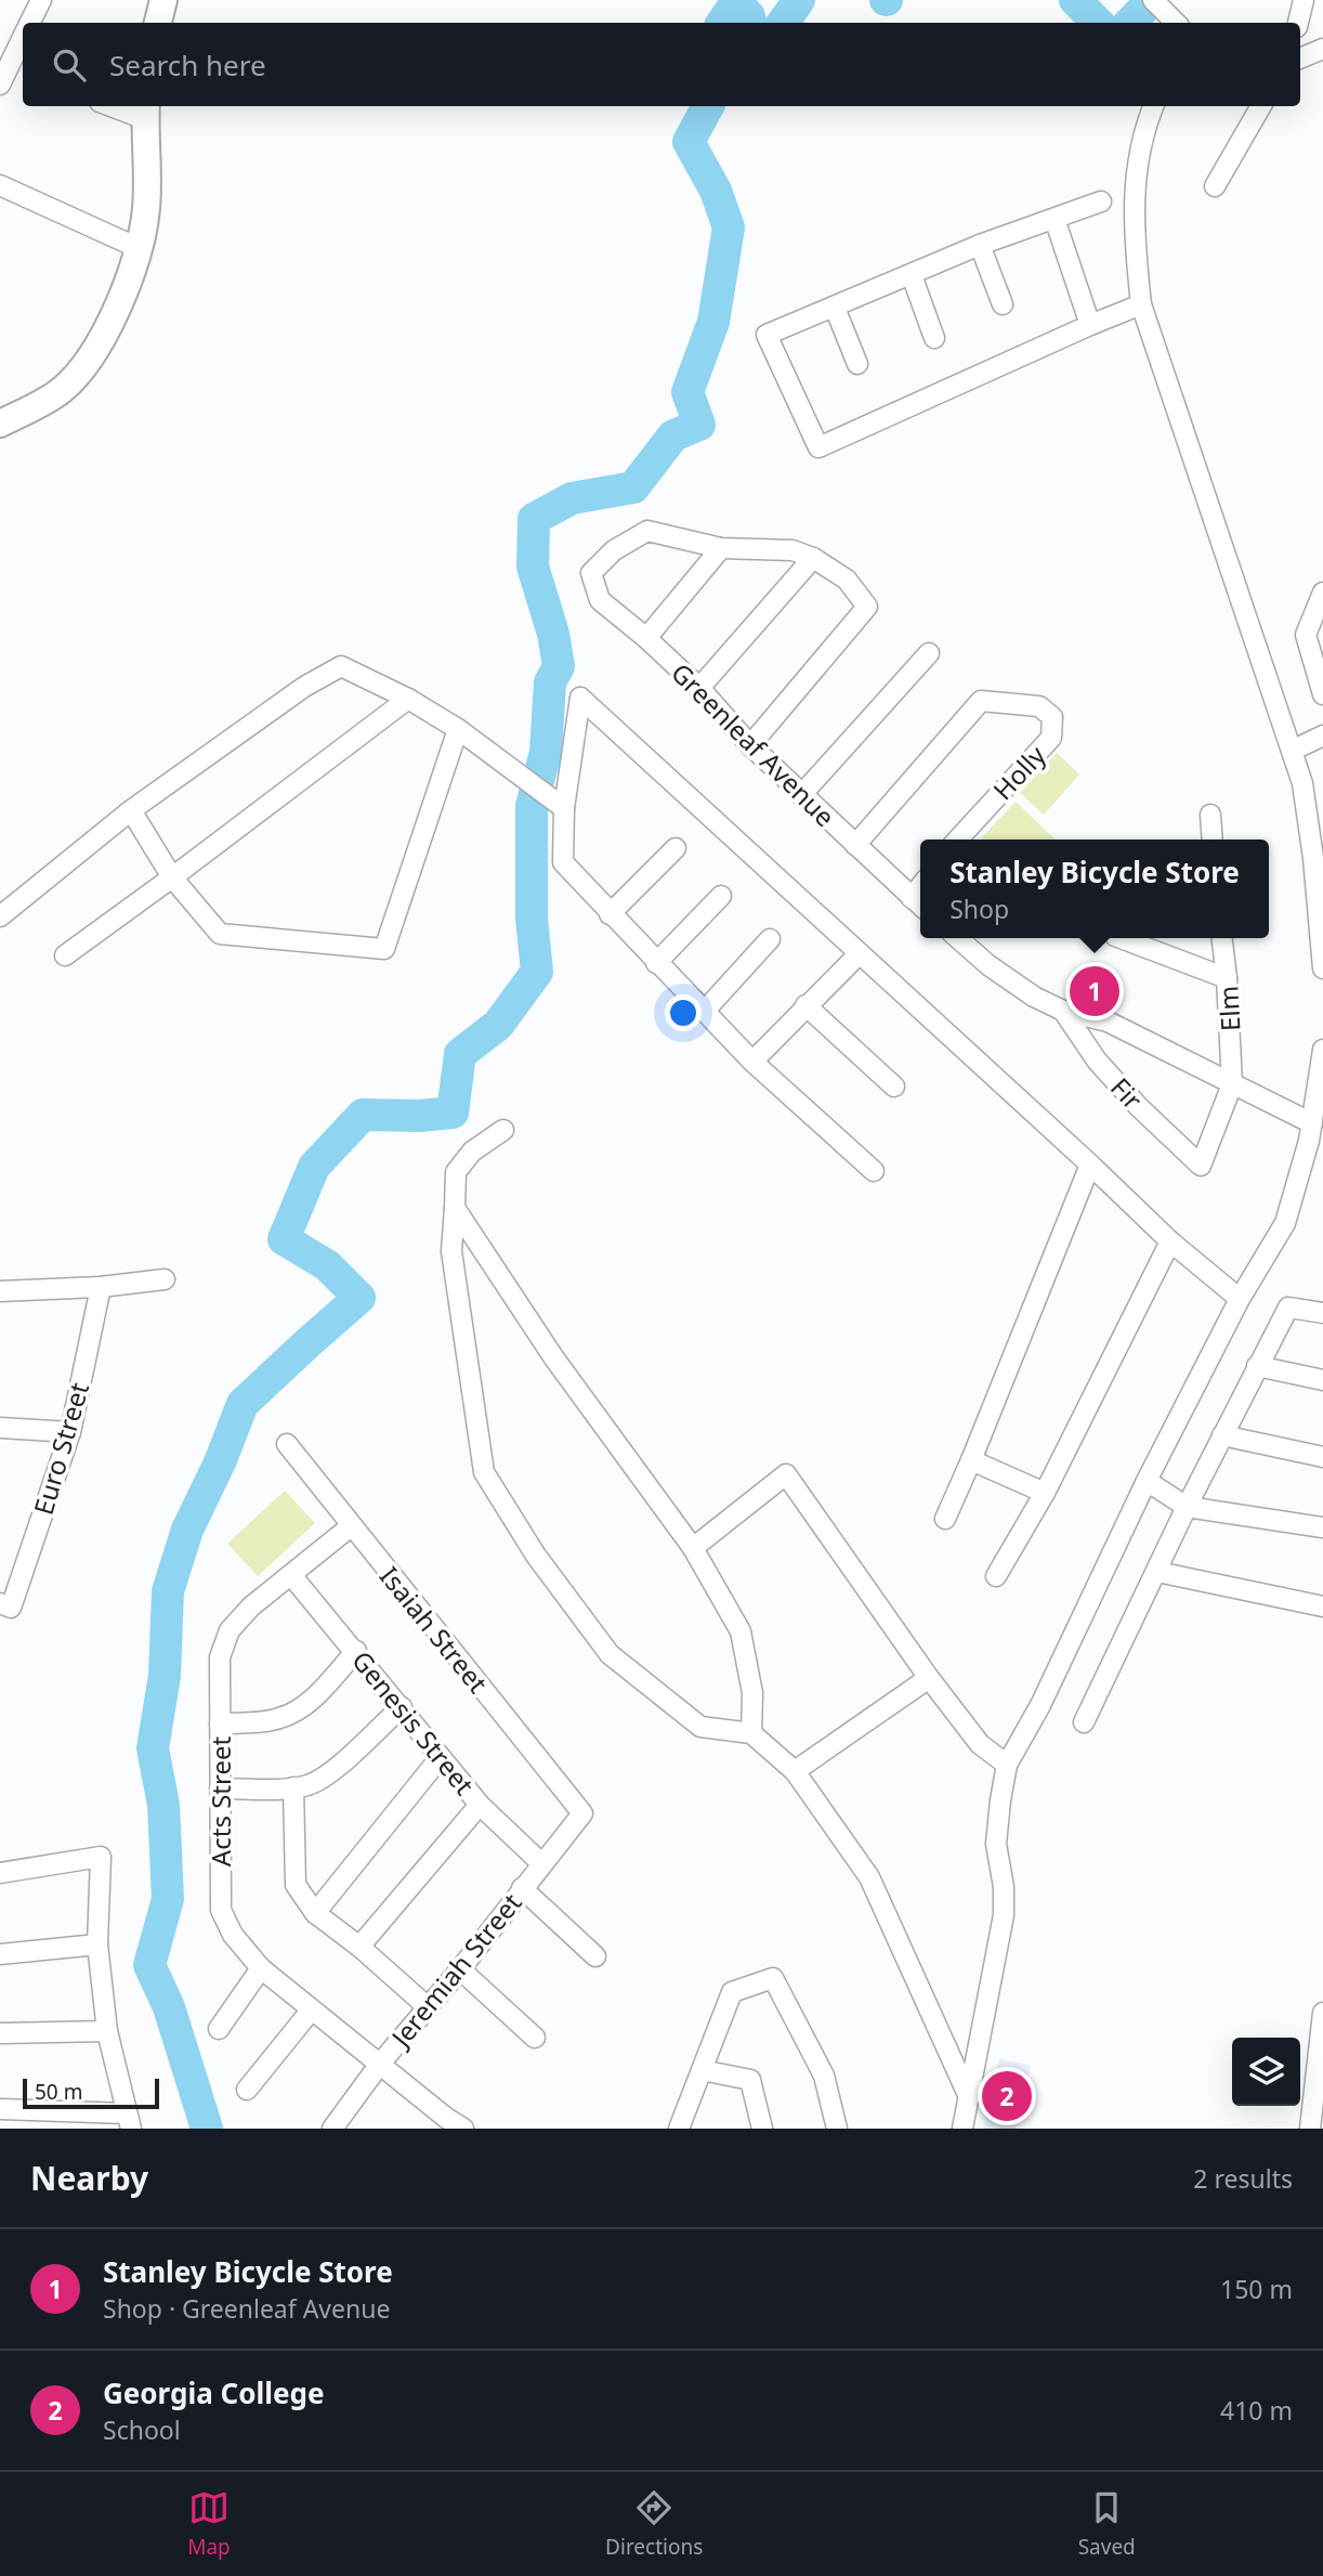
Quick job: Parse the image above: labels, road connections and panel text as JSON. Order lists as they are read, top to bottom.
{
  "streets": {
    "street": [
      "Greenleaf Avenue",
      "Holly",
      "Elm",
      "Fir",
      "Euro Street",
      "Isaiah Street",
      "Genesis Street",
      "Acts Street",
      "Jeremiah Street"
    ]
  },
  "crossings": [
    ["Greenleaf Avenue", "Holly"],
    ["Elm", "Fir"],
    ["Isaiah Street", "Acts Street"],
    ["Isaiah Street", "Jeremiah Street"],
    ["Genesis Street", "Acts Street"],
    ["Genesis Street", "Jeremiah Street"],
    ["Acts Street", "Jeremiah Street"]
  ],
  "scale_bar": "50 m",
  "page": {
    "search": "Search here",
    "popup": ["Stanley Bicycle Store", "Shop"],
    "pins": ["1", "2"],
    "scale": "50 m",
    "heading": ["Nearby", "2 results"],
    "list": [
      {
        "mark": "1",
        "name": "Stanley Bicycle Store",
        "note": "Shop · Greenleaf Avenue",
        "value": "150 m"
      },
      {
        "mark": "2",
        "name": "Georgia College",
        "note": "School",
        "value": "410 m"
      }
    ],
    "nav": ["Map", "Directions", "Saved"]
  }
}
